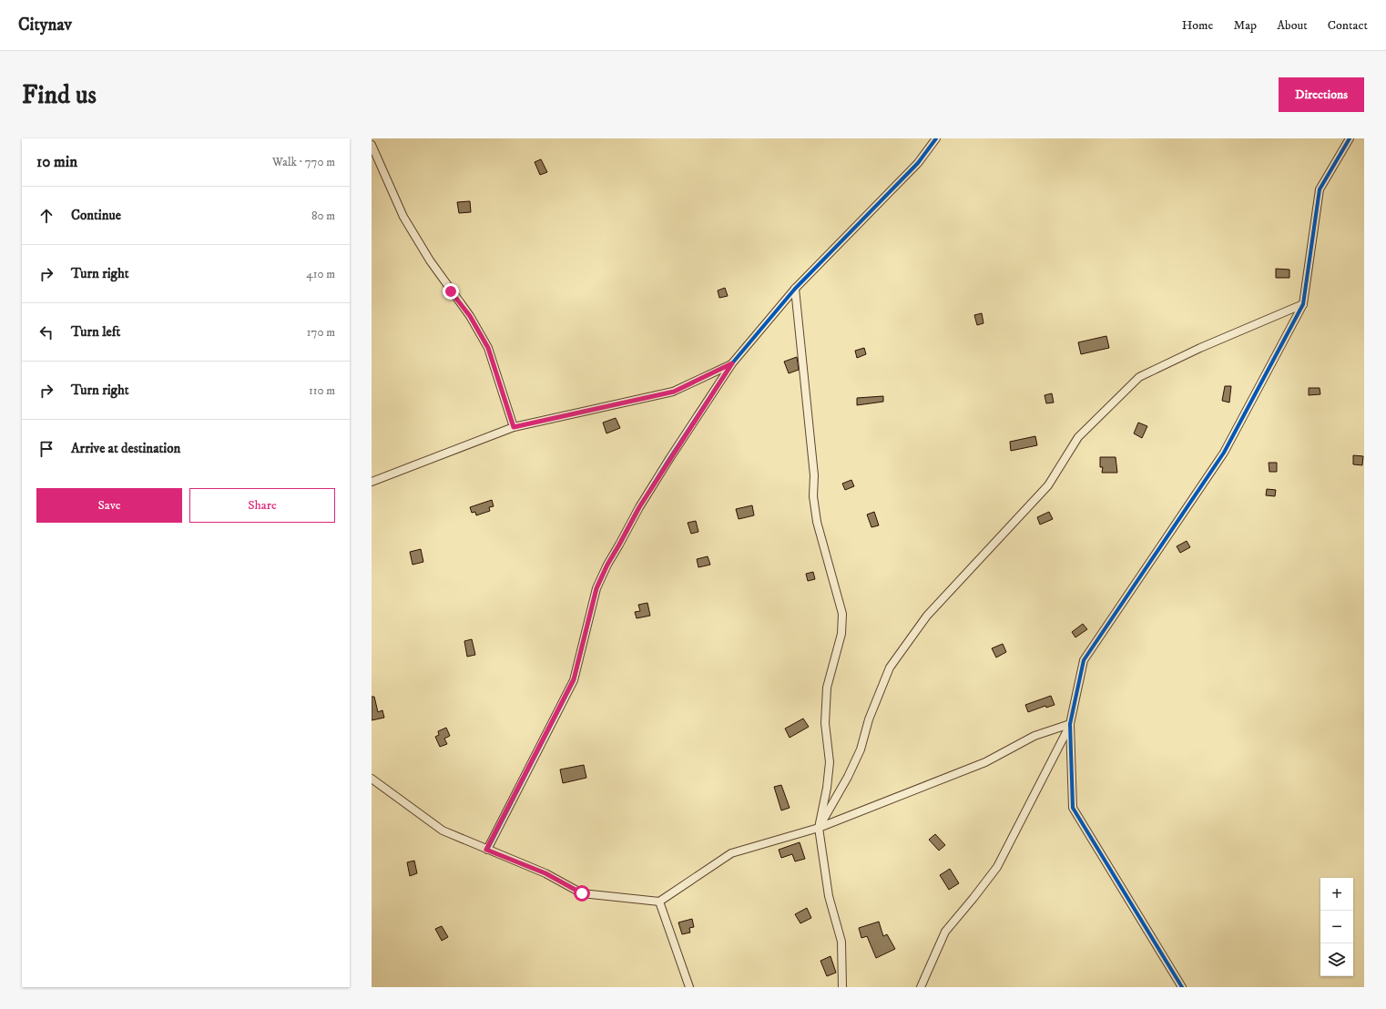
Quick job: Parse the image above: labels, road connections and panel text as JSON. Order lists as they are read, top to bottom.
{
  "page": {
    "header": "Citynav",
    "nav": [
      "Home",
      "Map",
      "About",
      "Contact"
    ],
    "buttons": [
      "Directions",
      ["Save", "Share"]
    ],
    "title": "Find us",
    "heading": ["10 min", "Walk · 770 m"],
    "list": [
      ["Continue", "80 m"],
      ["Turn right", "410 m"],
      ["Turn left", "170 m"],
      ["Turn right", "110 m"],
      "Arrive at destination"
    ],
    "map_buttons": ["+", "−"]
  }
}
